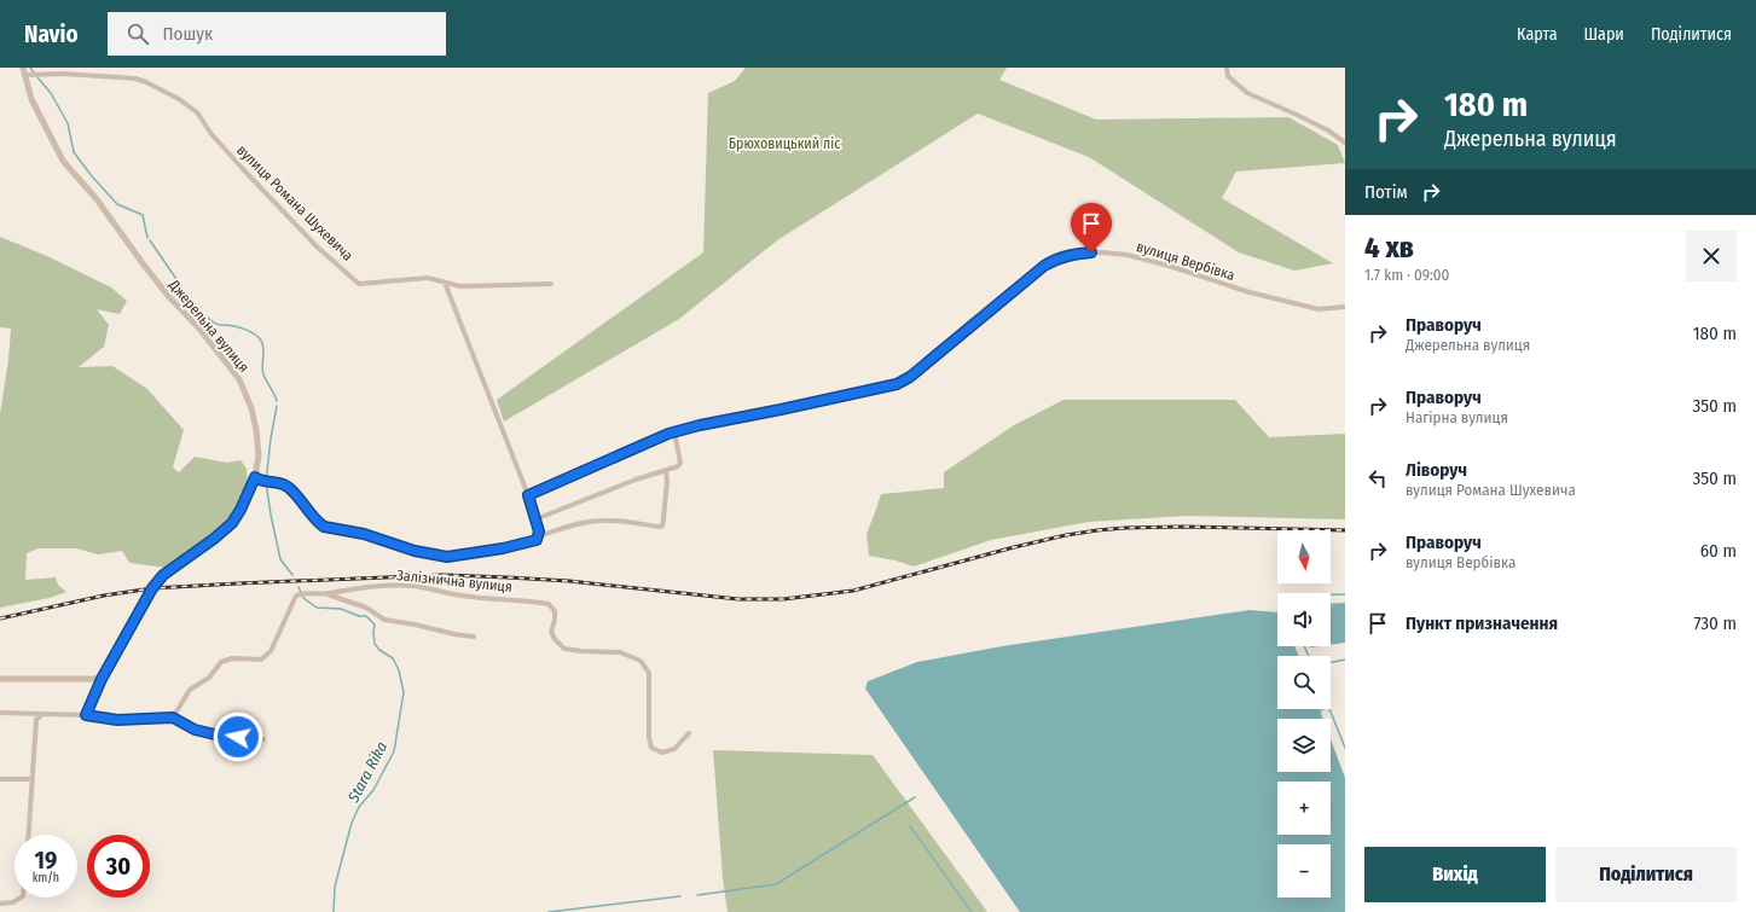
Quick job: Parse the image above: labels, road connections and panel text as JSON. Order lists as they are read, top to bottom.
{
  "streets": {
    "street": [
      "вулиця Романа Шухевича",
      "вулиця Вербівка",
      "Джерельна вулиця",
      "Залізнична вулиця"
    ]
  },
  "crossings": [
    ["вулиця Романа Шухевича", "Джерельна вулиця"]
  ],
  "water": ["Stara Rika"],
  "parks": ["Брюховицький ліс"],
  "north": "bottom",
  "page": {
    "header": "Navio",
    "search": "Пошук",
    "nav": ["Карта", "Шари", "Поділитися"],
    "turn": ["180 m", "Джерельна вулиця"],
    "then": "Потім",
    "heading": ["4 хв", "1.7 km · 09:00"],
    "list": [
      {
        "name": "Праворуч",
        "note": "Джерельна вулиця",
        "value": "180 m"
      },
      {
        "name": "Праворуч",
        "note": "Нагірна вулиця",
        "value": "350 m"
      },
      {
        "name": "Ліворуч",
        "note": "вулиця Романа Шухевича",
        "value": "350 m"
      },
      {
        "name": "Праворуч",
        "note": "вулиця Вербівка",
        "value": "60 m"
      },
      {
        "name": "Пункт призначення",
        "value": "730 m"
      }
    ],
    "map_buttons": ["+", "−"],
    "speed": "19 km/h",
    "limit": "30",
    "buttons": ["Вихід", "Поділитися"]
  }
}
